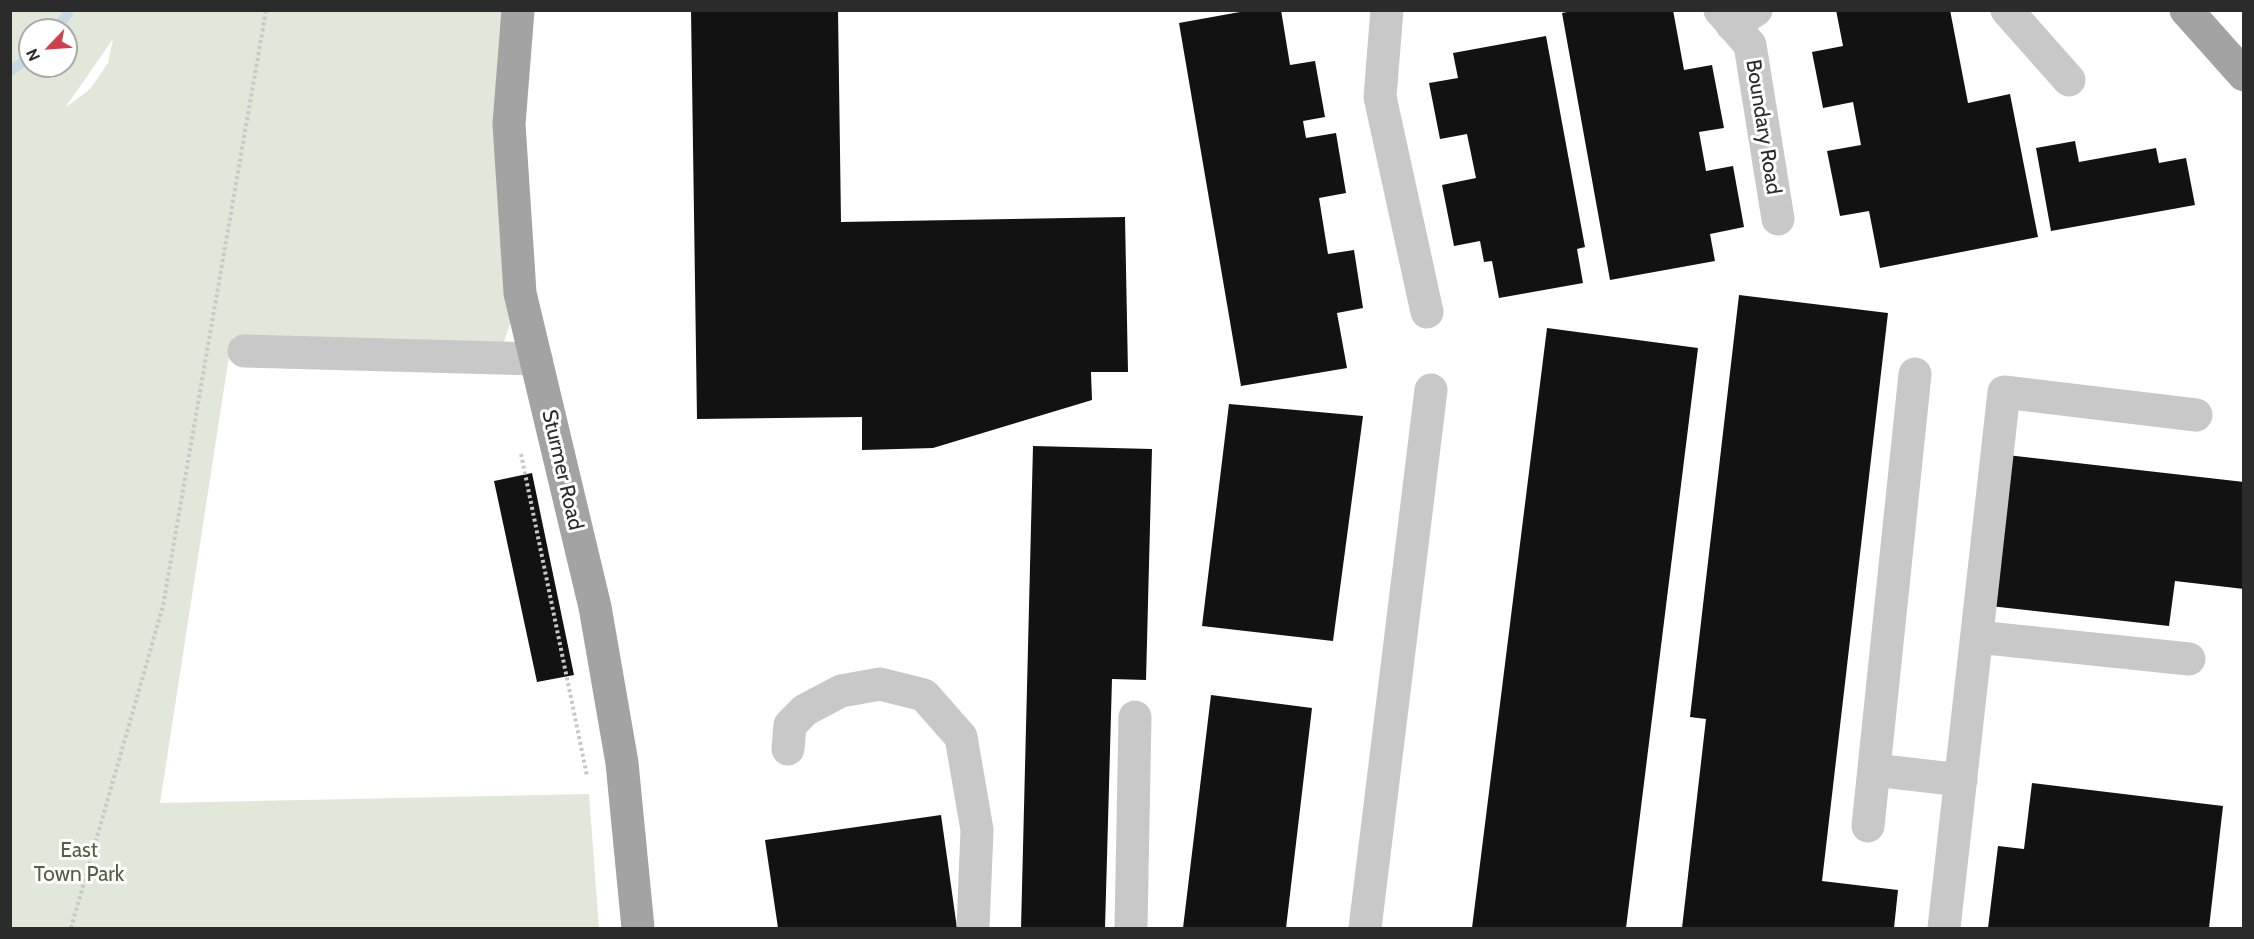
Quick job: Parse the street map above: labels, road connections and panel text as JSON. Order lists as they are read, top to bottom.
{
  "streets": {
    "main road": ["Sturmer Road"],
    "lane": ["Boundary Road"]
  },
  "parks": ["East Town Park"],
  "north": "bottom left"
}
